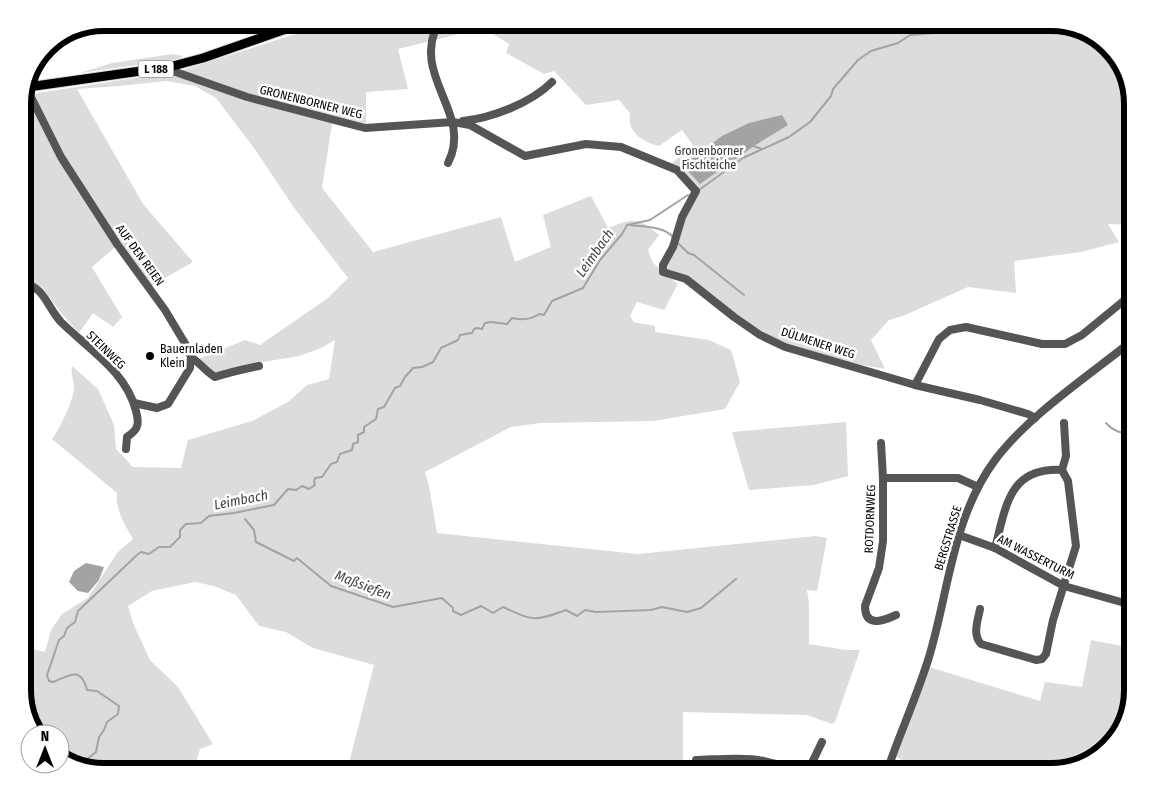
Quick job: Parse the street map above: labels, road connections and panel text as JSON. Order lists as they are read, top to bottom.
{
  "streets": {
    "main road": ["L 188"],
    "street": [
      "GRONENBORNER WEG",
      "AUF DEN REIEN",
      "DÜLMENER WEG",
      "STEINWEG",
      "ROTDORNWEG",
      "BERGSTRASSE",
      "AM WASSERTURM"
    ]
  },
  "crossings": [
    ["L 188", "GRONENBORNER WEG"],
    ["GRONENBORNER WEG", "DÜLMENER WEG"],
    ["DÜLMENER WEG", "BERGSTRASSE"],
    ["BERGSTRASSE", "AM WASSERTURM"]
  ],
  "water": ["Leimbach", "Maßsiefen"],
  "parks": ["Gronenborner Fischteiche"],
  "places": ["Bauernladen Klein"],
  "north": "top"
}
